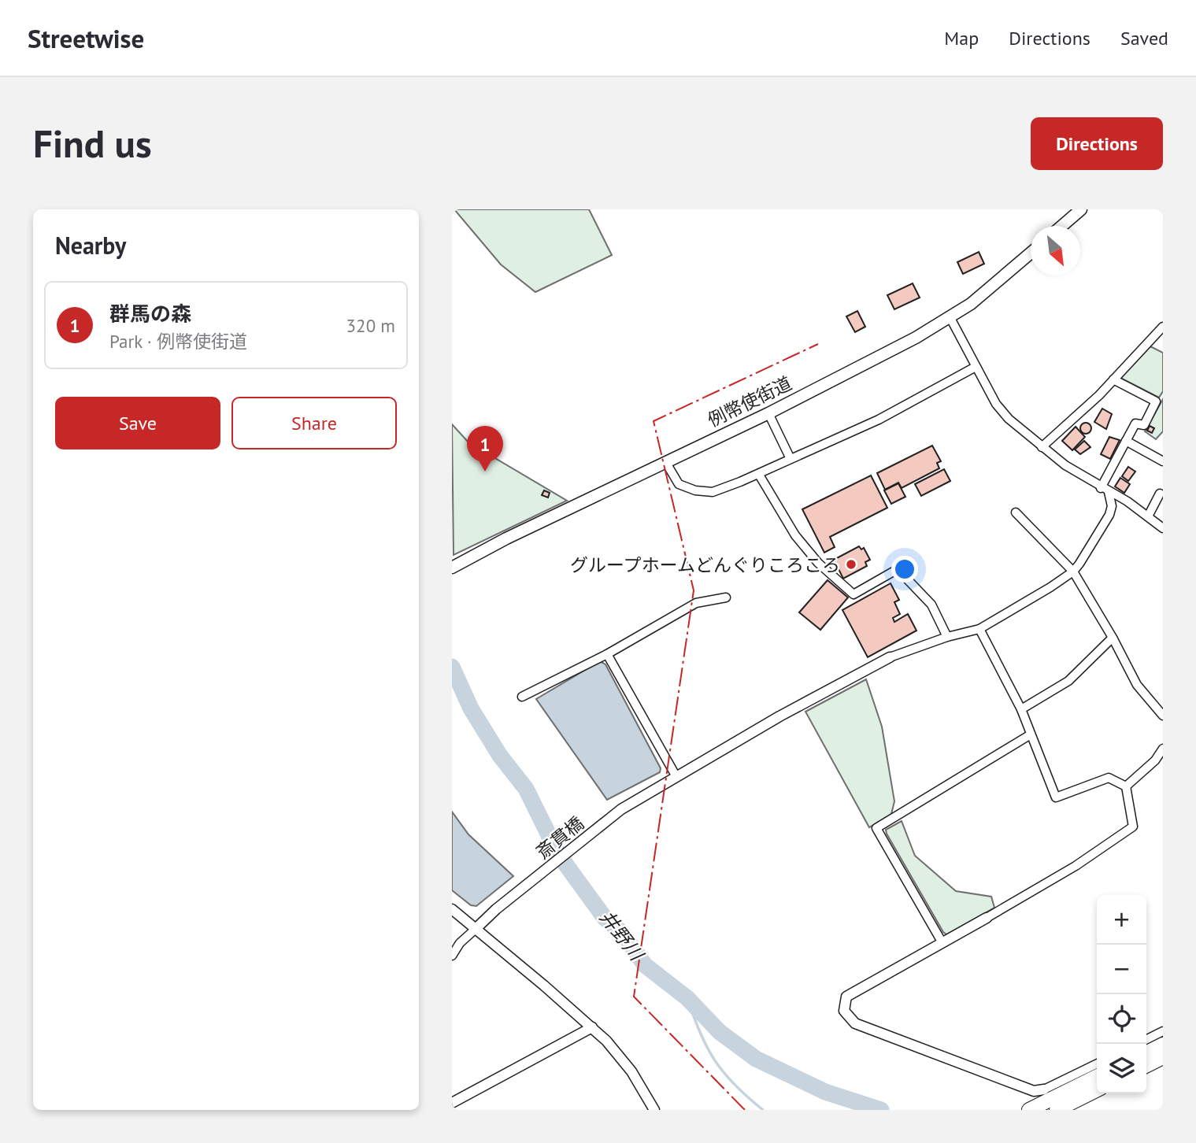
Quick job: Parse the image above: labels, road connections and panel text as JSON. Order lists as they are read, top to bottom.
{
  "streets": {
    "main road": ["例幣使街道"],
    "street": ["斎貫橋"]
  },
  "water": ["井野川"],
  "places": ["グループホームどんぐりころころ"],
  "north": "bottom right",
  "page": {
    "header": "Streetwise",
    "nav": ["Map", "Directions", "Saved"],
    "buttons": [
      "Directions",
      ["Save", "Share"]
    ],
    "title": "Find us",
    "heading": "Nearby",
    "list": [
      {
        "mark": "1",
        "name": "群馬の森",
        "note": "Park · 例幣使街道",
        "value": "320 m"
      }
    ],
    "pins": "1",
    "map_buttons": ["+", "−"]
  }
}
